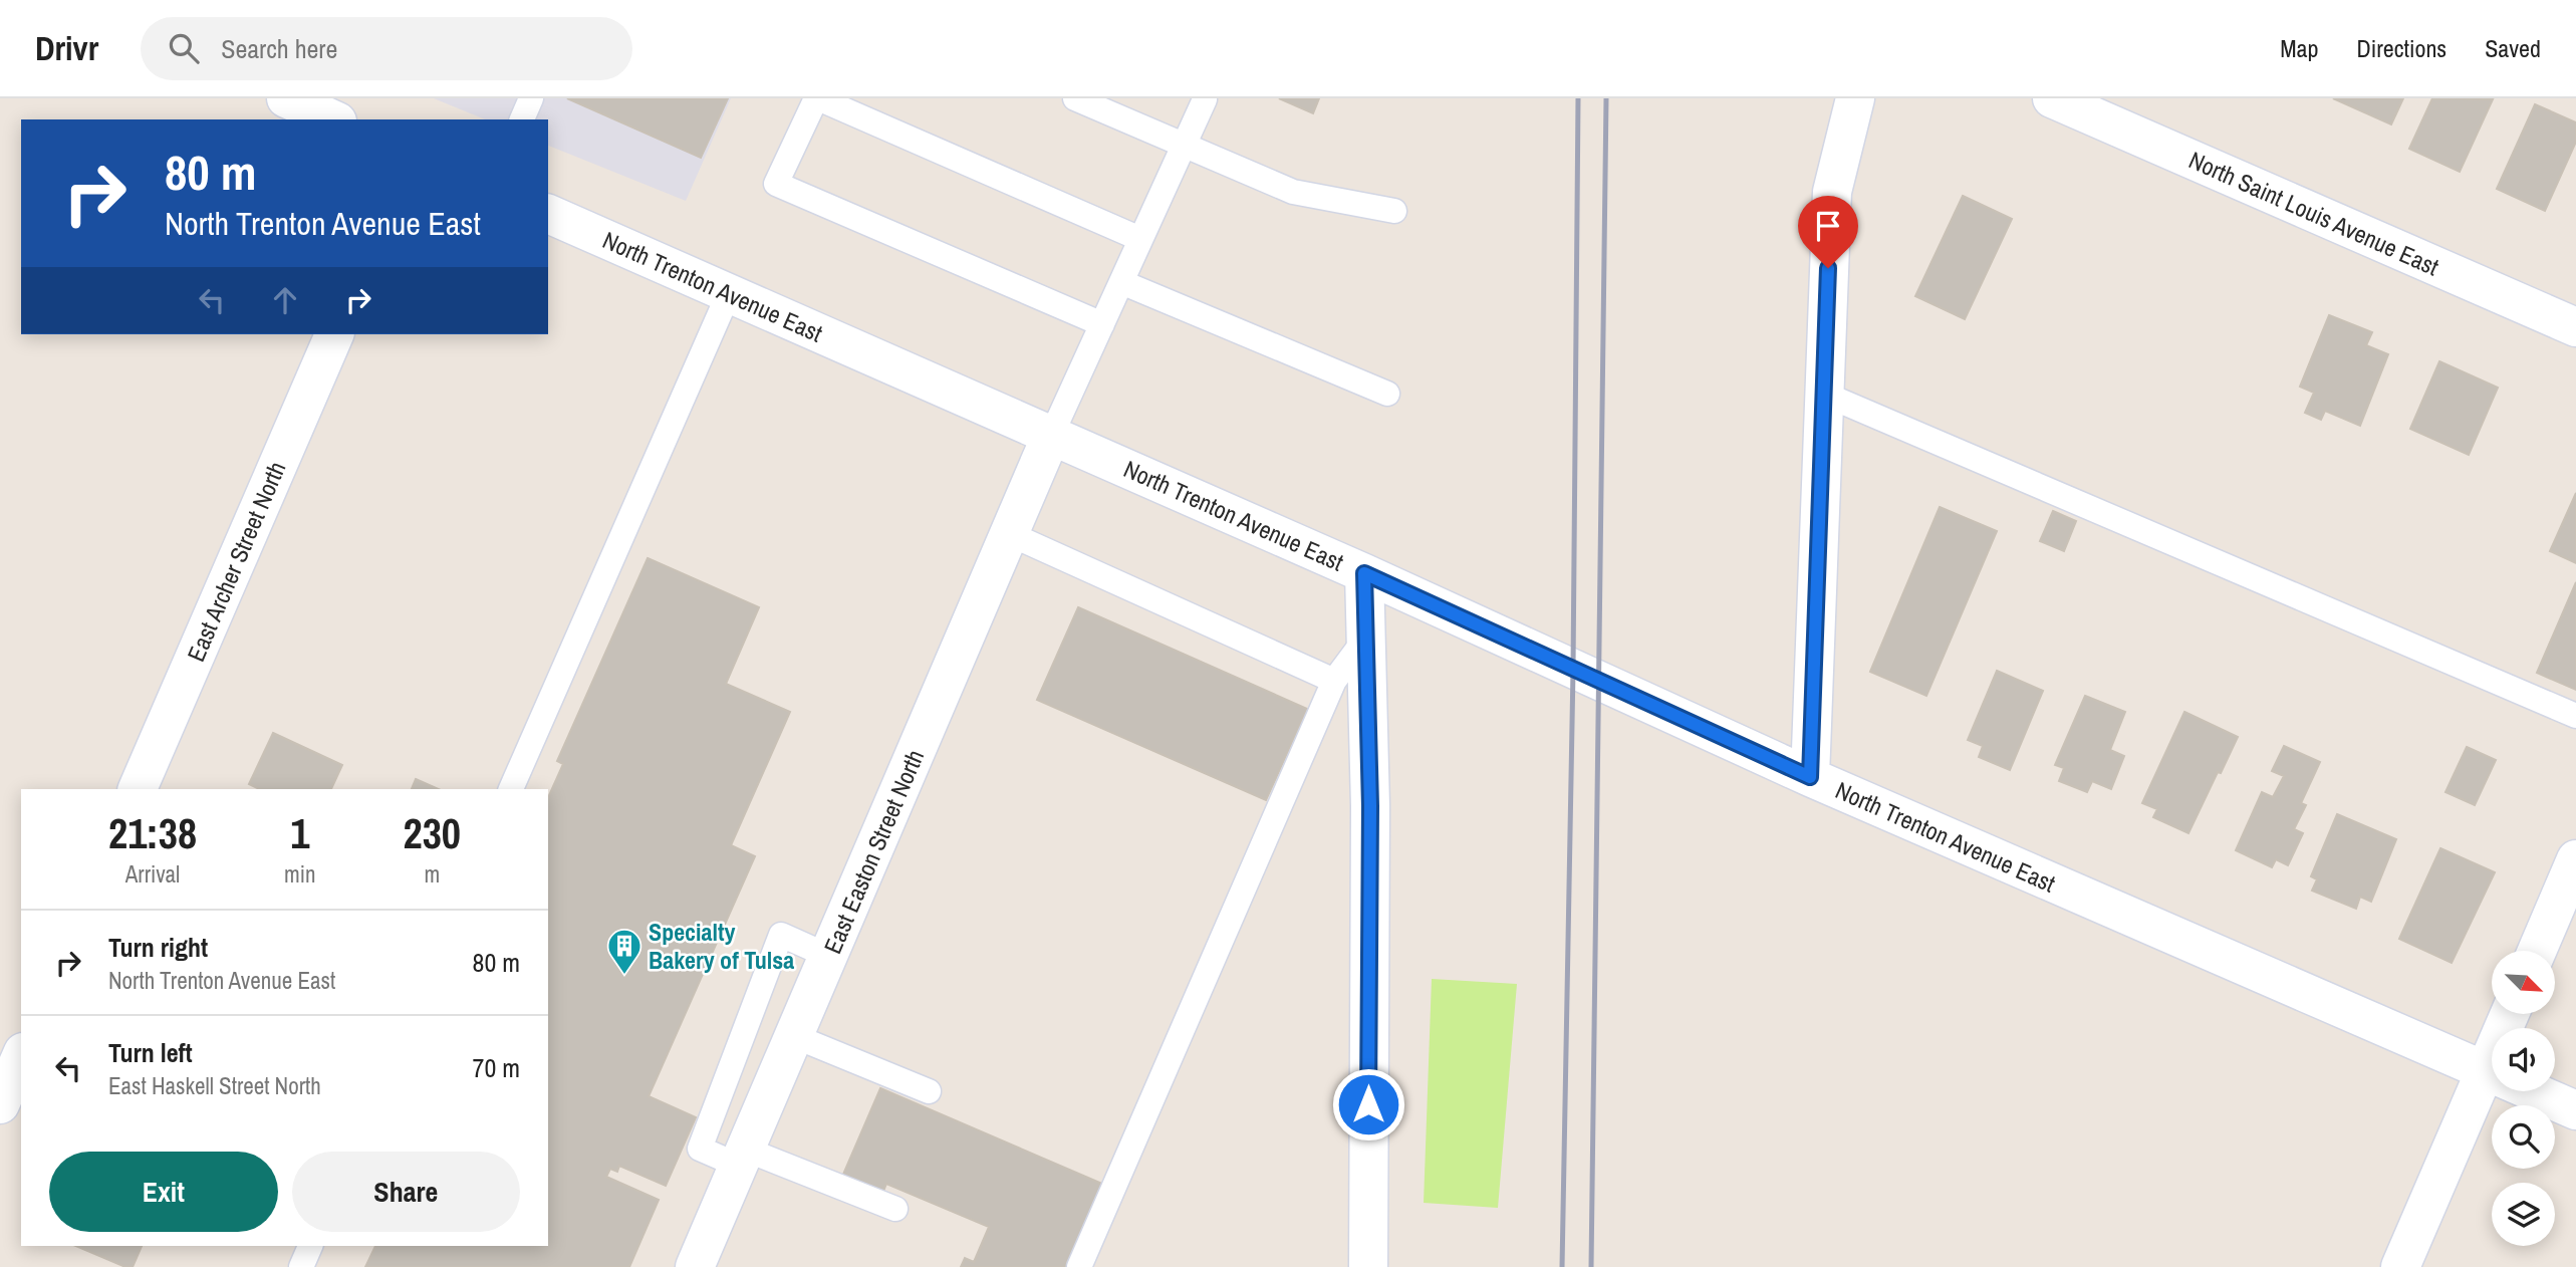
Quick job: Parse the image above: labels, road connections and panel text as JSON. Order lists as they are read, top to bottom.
{
  "streets": {
    "street": [
      "North Saint Louis Avenue East",
      "North Trenton Avenue East",
      "East Archer Street North",
      "East Easton Street North"
    ]
  },
  "crossings": [
    ["North Trenton Avenue East", "East Easton Street North"]
  ],
  "places": {
    "building": ["Specialty Bakery of Tulsa"]
  },
  "north": "bottom right",
  "page": {
    "header": "Drivr",
    "search": "Search here",
    "nav": ["Map", "Directions", "Saved"],
    "turn": ["80 m", "North Trenton Avenue East"],
    "eta": [
      "21:38",
      "Arrival",
      "1",
      "min",
      "230",
      "m"
    ],
    "list": [
      {
        "name": "Turn right",
        "note": "North Trenton Avenue East",
        "value": "80 m"
      },
      {
        "name": "Turn left",
        "note": "East Haskell Street North",
        "value": "70 m"
      }
    ],
    "buttons": ["Exit", "Share"]
  }
}
